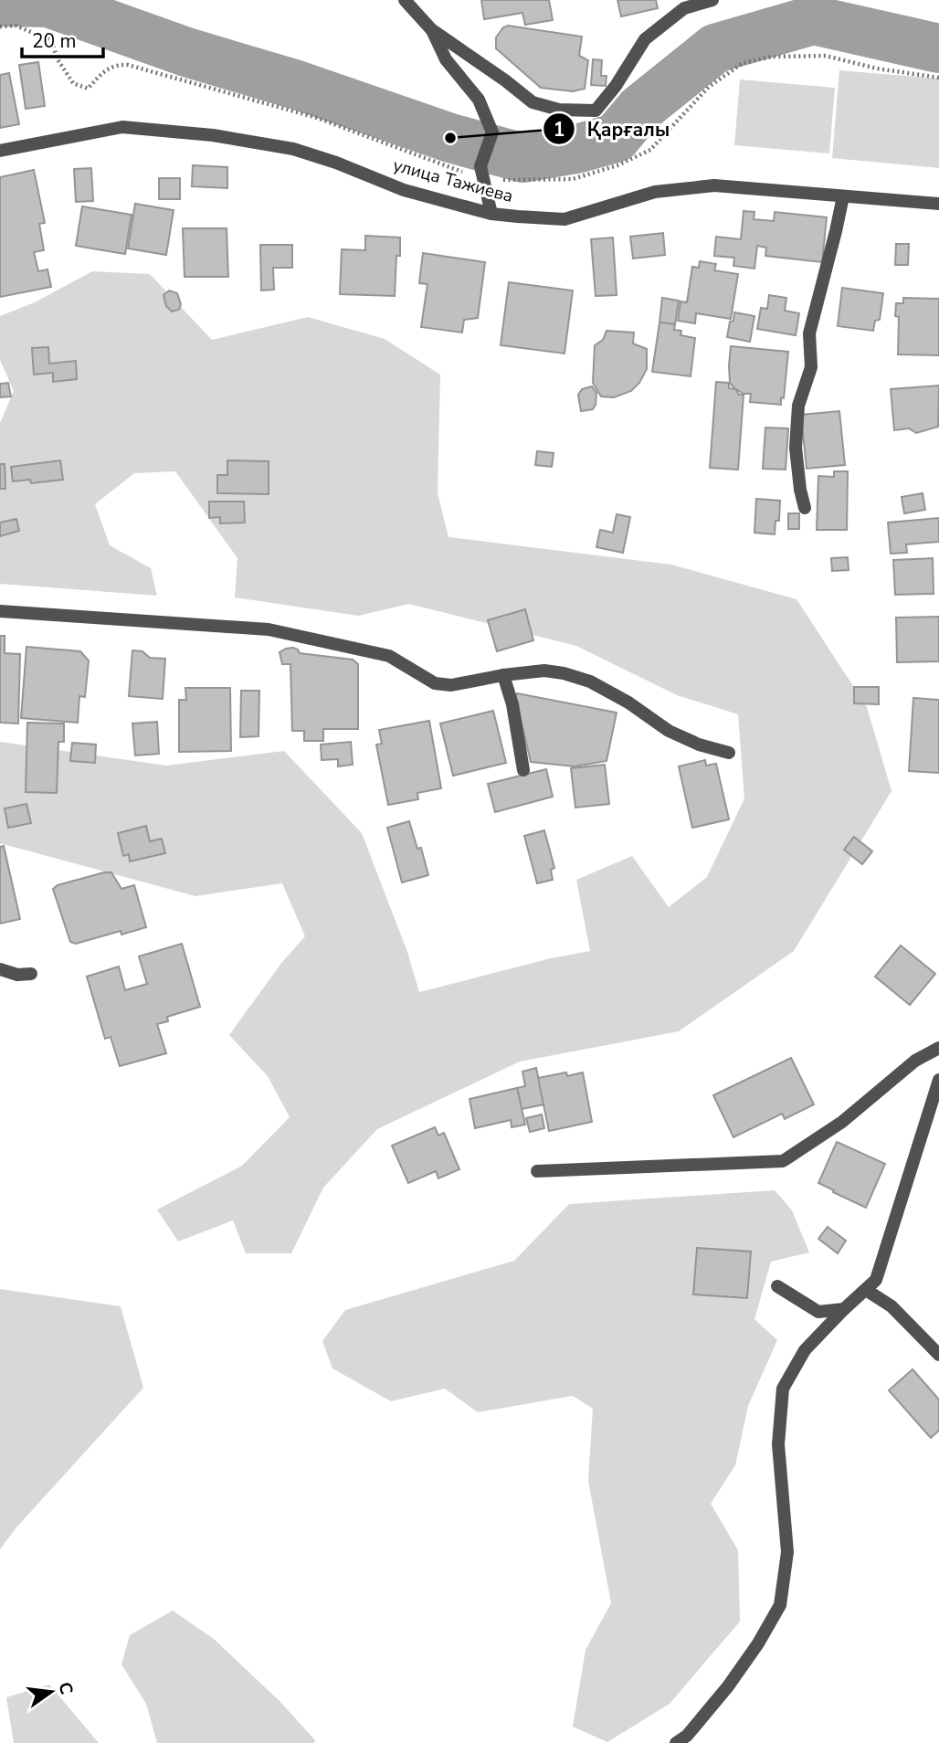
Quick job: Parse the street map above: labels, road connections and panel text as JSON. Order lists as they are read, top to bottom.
{
  "streets": {
    "street": ["улица Тажиева"]
  },
  "places": ["Қарғалы"],
  "scale_bar": "20 m",
  "north": "right"
}
